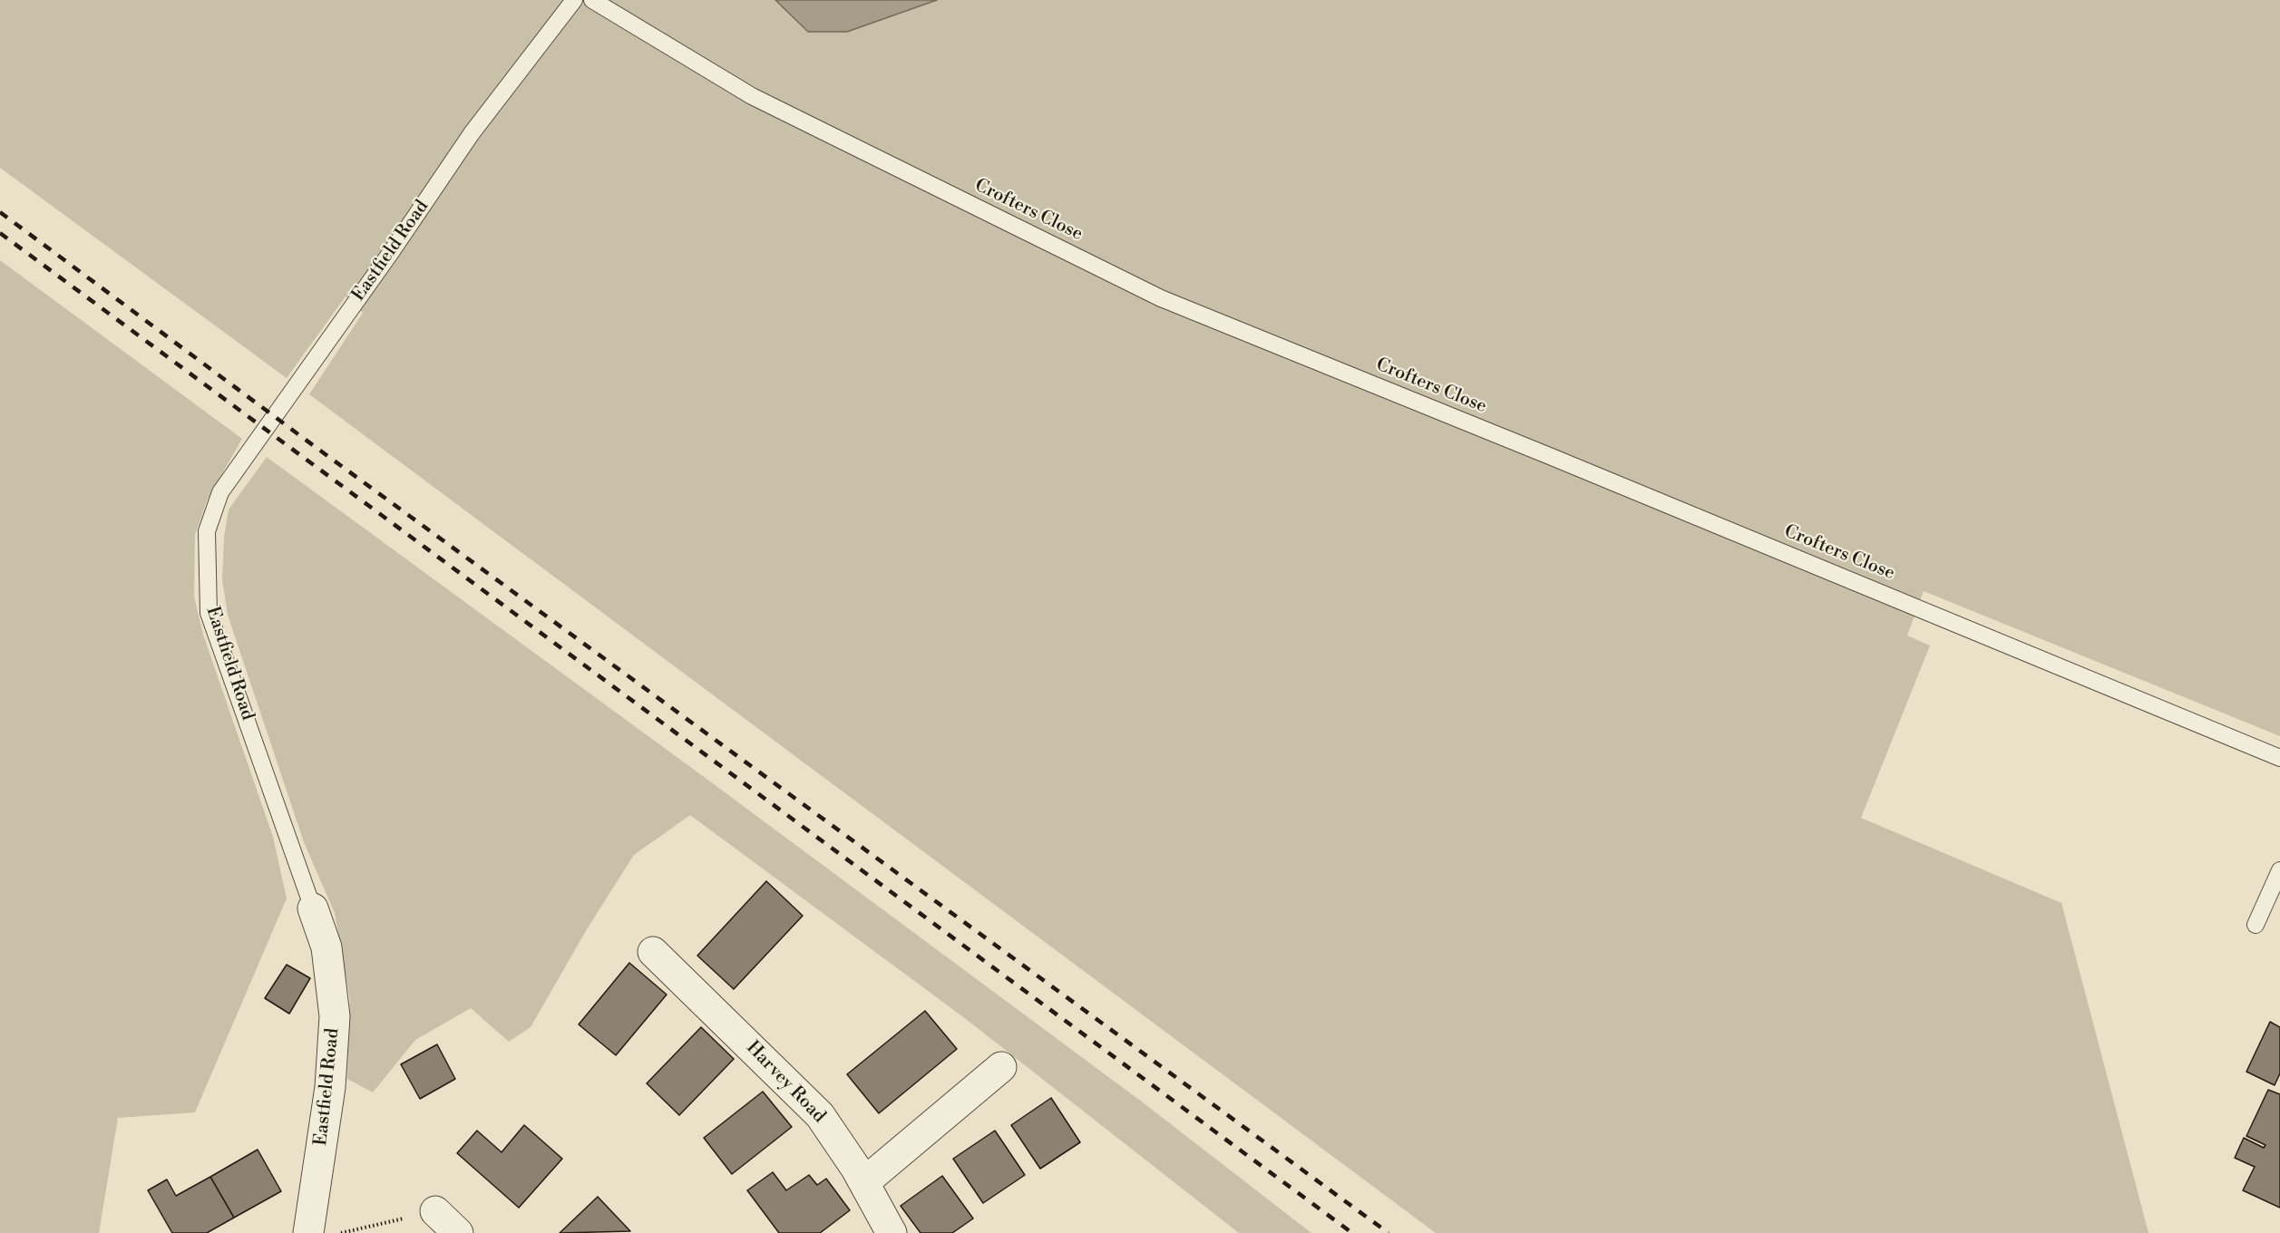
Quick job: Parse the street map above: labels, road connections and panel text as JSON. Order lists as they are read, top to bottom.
{
  "streets": {
    "street": ["Eastfield Road", "Harvey Road"],
    "lane": ["Crofters Close"]
  }
}
